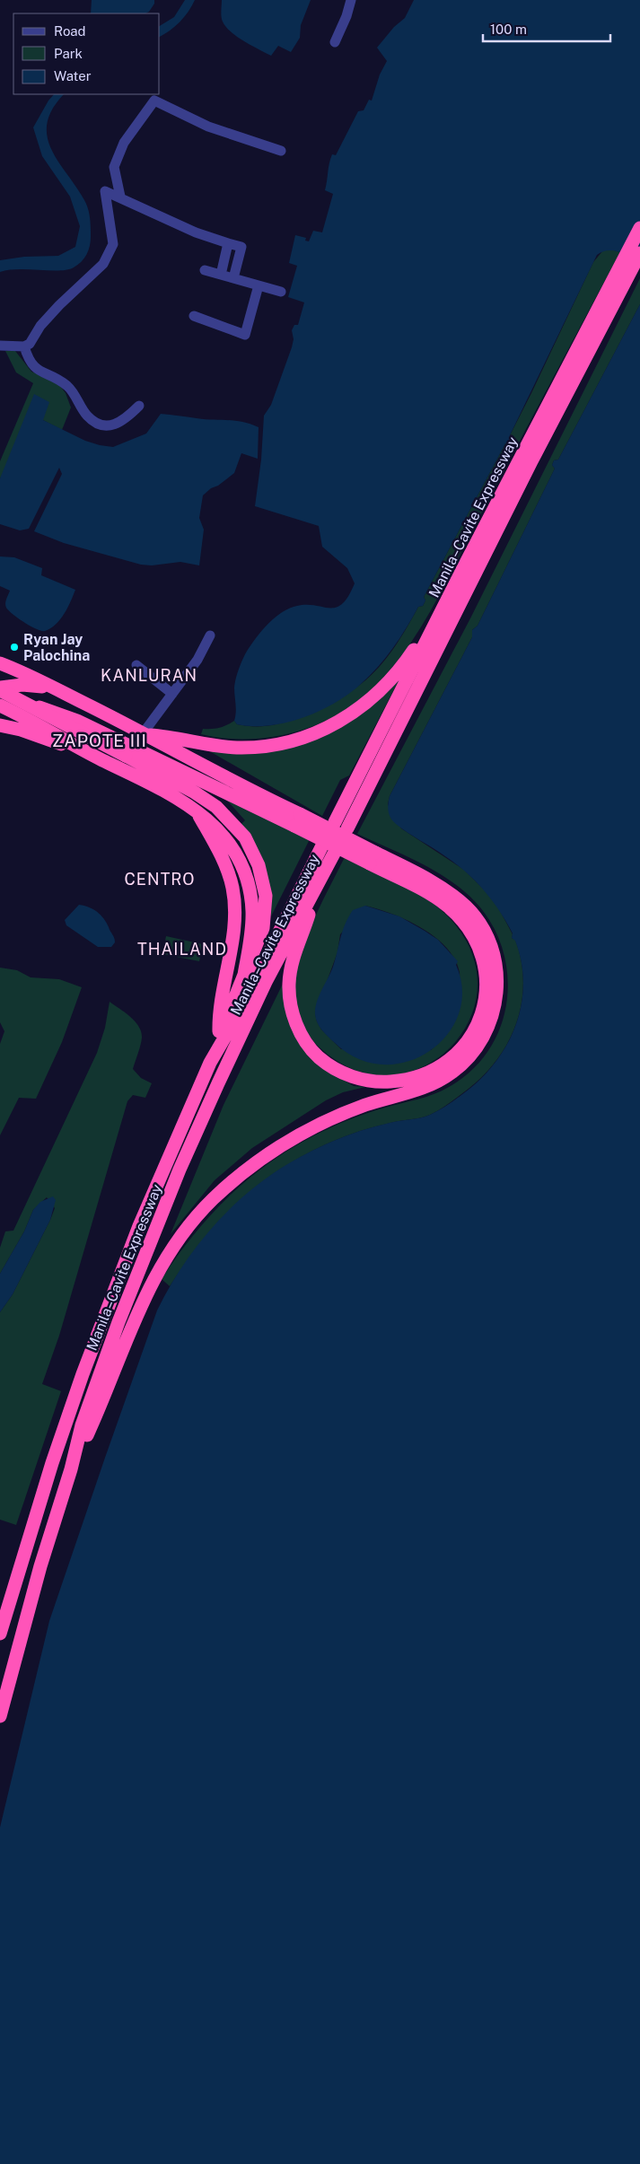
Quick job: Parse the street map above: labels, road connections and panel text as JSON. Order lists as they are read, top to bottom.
{
  "streets": {
    "highway": ["Manila–Cavite Expressway"]
  },
  "districts": [
    "KANLURAN",
    "ZAPOTE III",
    "CENTRO",
    "THAILAND"
  ],
  "places": ["Ryan Jay Palochina"],
  "legend": ["Road", "Park", "Water"],
  "scale_bar": "100 m"
}
